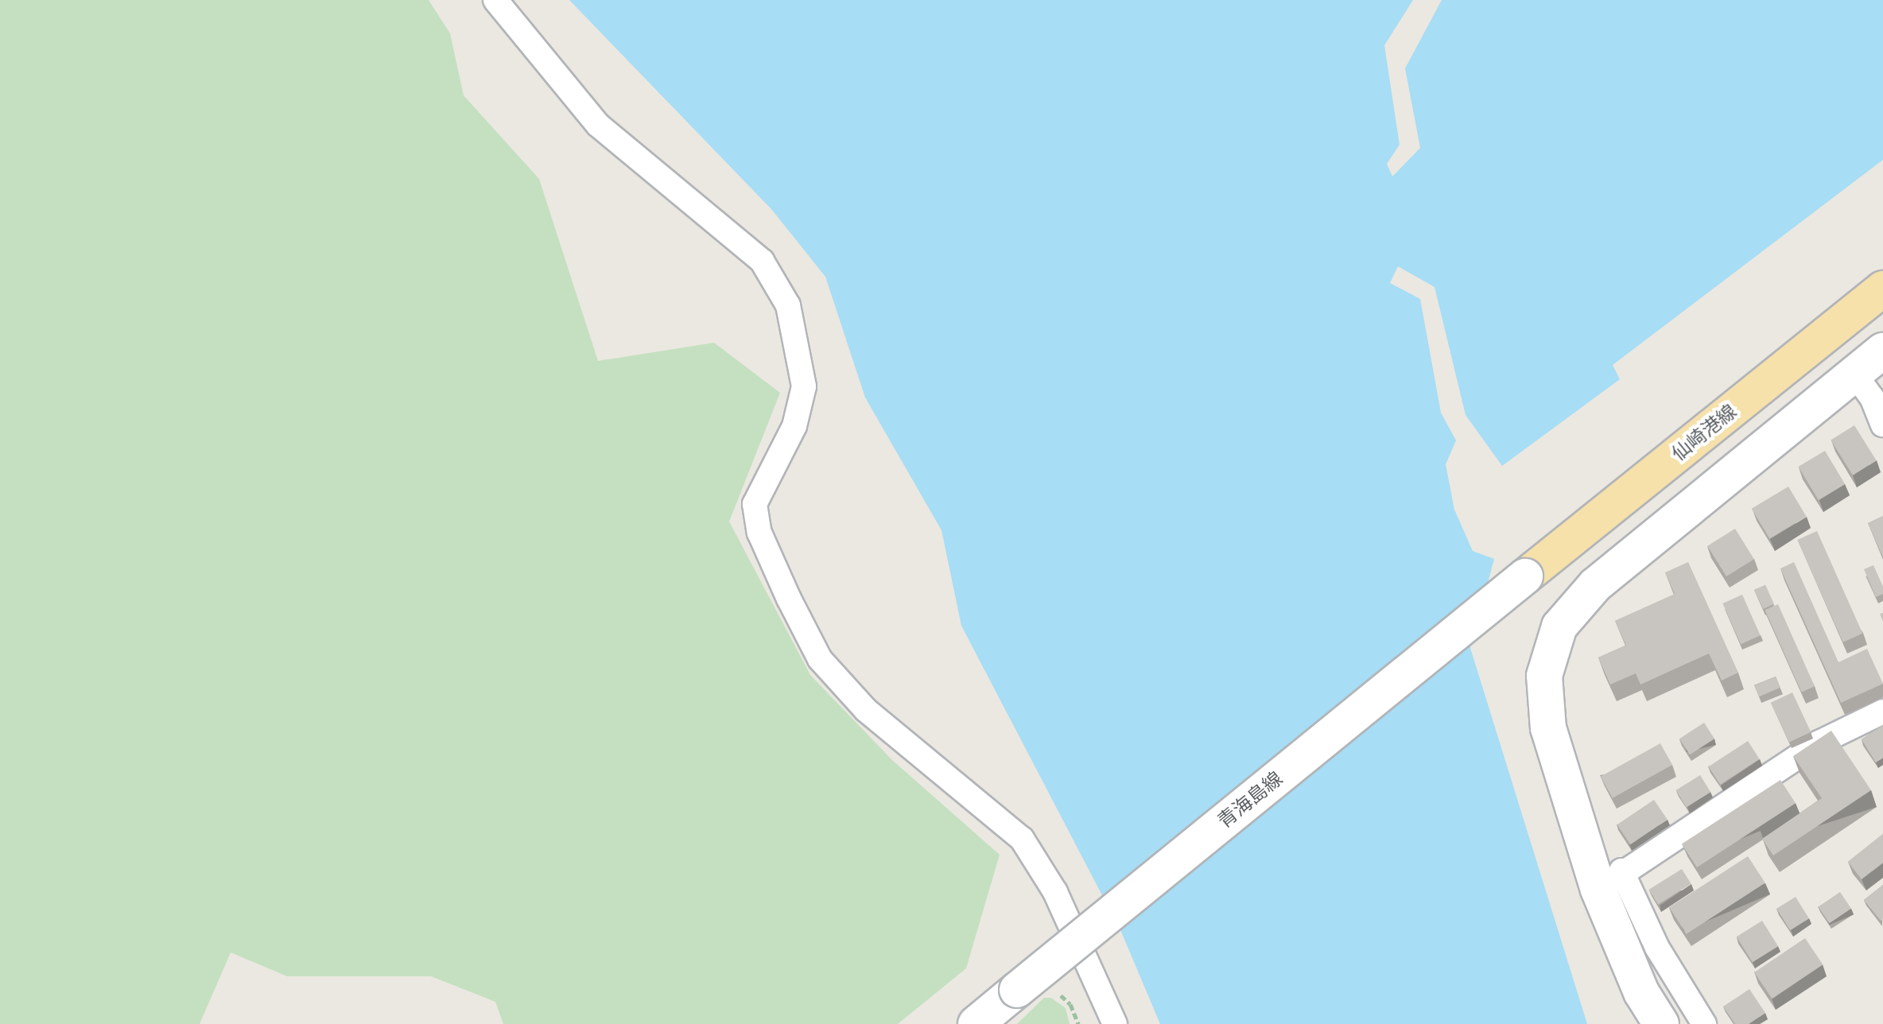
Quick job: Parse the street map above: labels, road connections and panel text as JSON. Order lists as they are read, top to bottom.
{
  "streets": {
    "main road": ["仙崎港線"],
    "street": ["青海島線"]
  },
  "crossings": [
    ["仙崎港線", "青海島線"]
  ]
}
